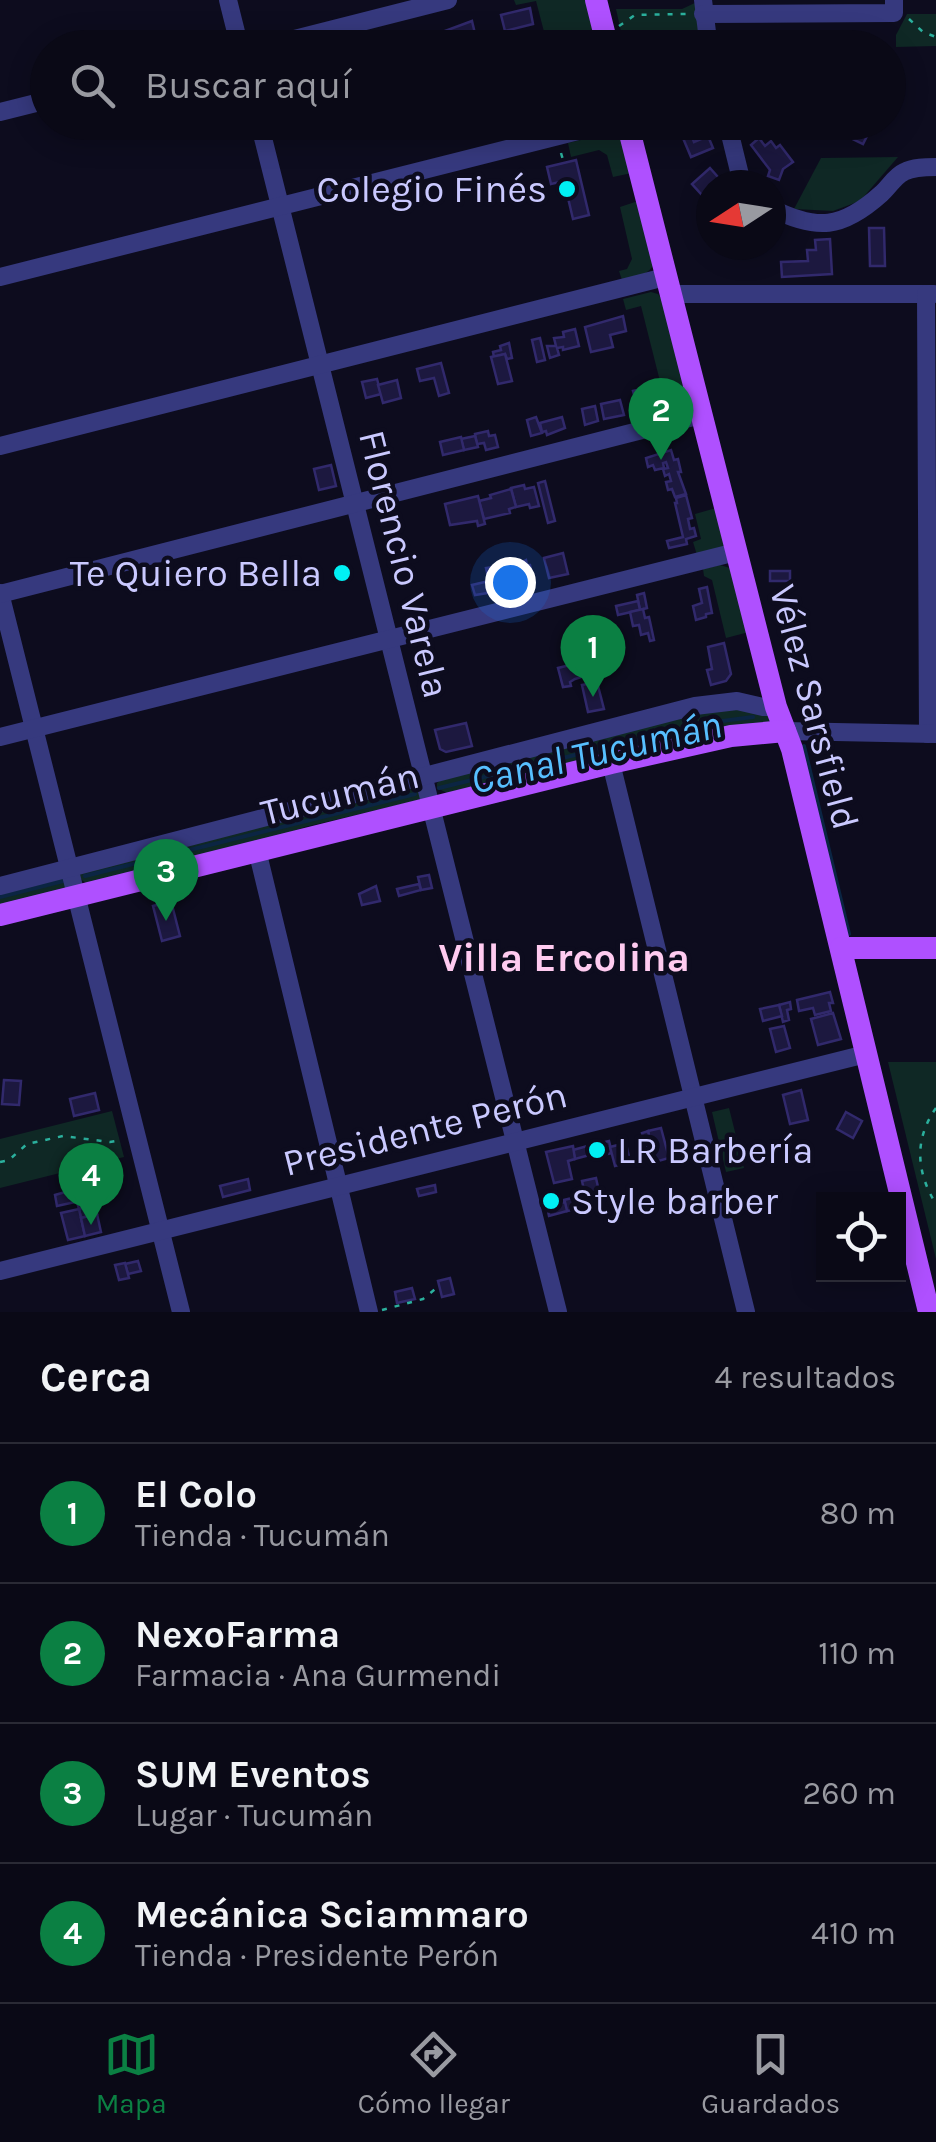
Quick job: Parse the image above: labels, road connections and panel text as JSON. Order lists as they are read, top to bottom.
{
  "streets": {
    "main road": ["Vélez Sarsfield", "Tucumán"],
    "street": ["Florencio Varela", "Presidente Perón"]
  },
  "crossings": [
    ["Florencio Varela", "Tucumán"],
    ["Florencio Varela", "Presidente Perón"],
    ["Vélez Sarsfield", "Tucumán"],
    ["Vélez Sarsfield", "Presidente Perón"]
  ],
  "districts": ["Villa Ercolina"],
  "water": ["Canal Tucumán"],
  "places": [
    "Colegio Finés",
    "Te Quiero Bella",
    "LR Barbería",
    "Style barber"
  ],
  "north": "left",
  "page": {
    "search": "Buscar aquí",
    "pins": [
      "2",
      "1",
      "3",
      "4"
    ],
    "heading": ["Cerca", "4 resultados"],
    "list": [
      {
        "mark": "1",
        "name": "El Colo",
        "note": "Tienda · Tucumán",
        "value": "80 m"
      },
      {
        "mark": "2",
        "name": "NexoFarma",
        "note": "Farmacia · Ana Gurmendi",
        "value": "110 m"
      },
      {
        "mark": "3",
        "name": "SUM Eventos",
        "note": "Lugar · Tucumán",
        "value": "260 m"
      },
      {
        "mark": "4",
        "name": "Mecánica Sciammaro",
        "note": "Tienda · Presidente Perón",
        "value": "410 m"
      }
    ],
    "nav": ["Mapa", "Cómo llegar", "Guardados"]
  }
}
